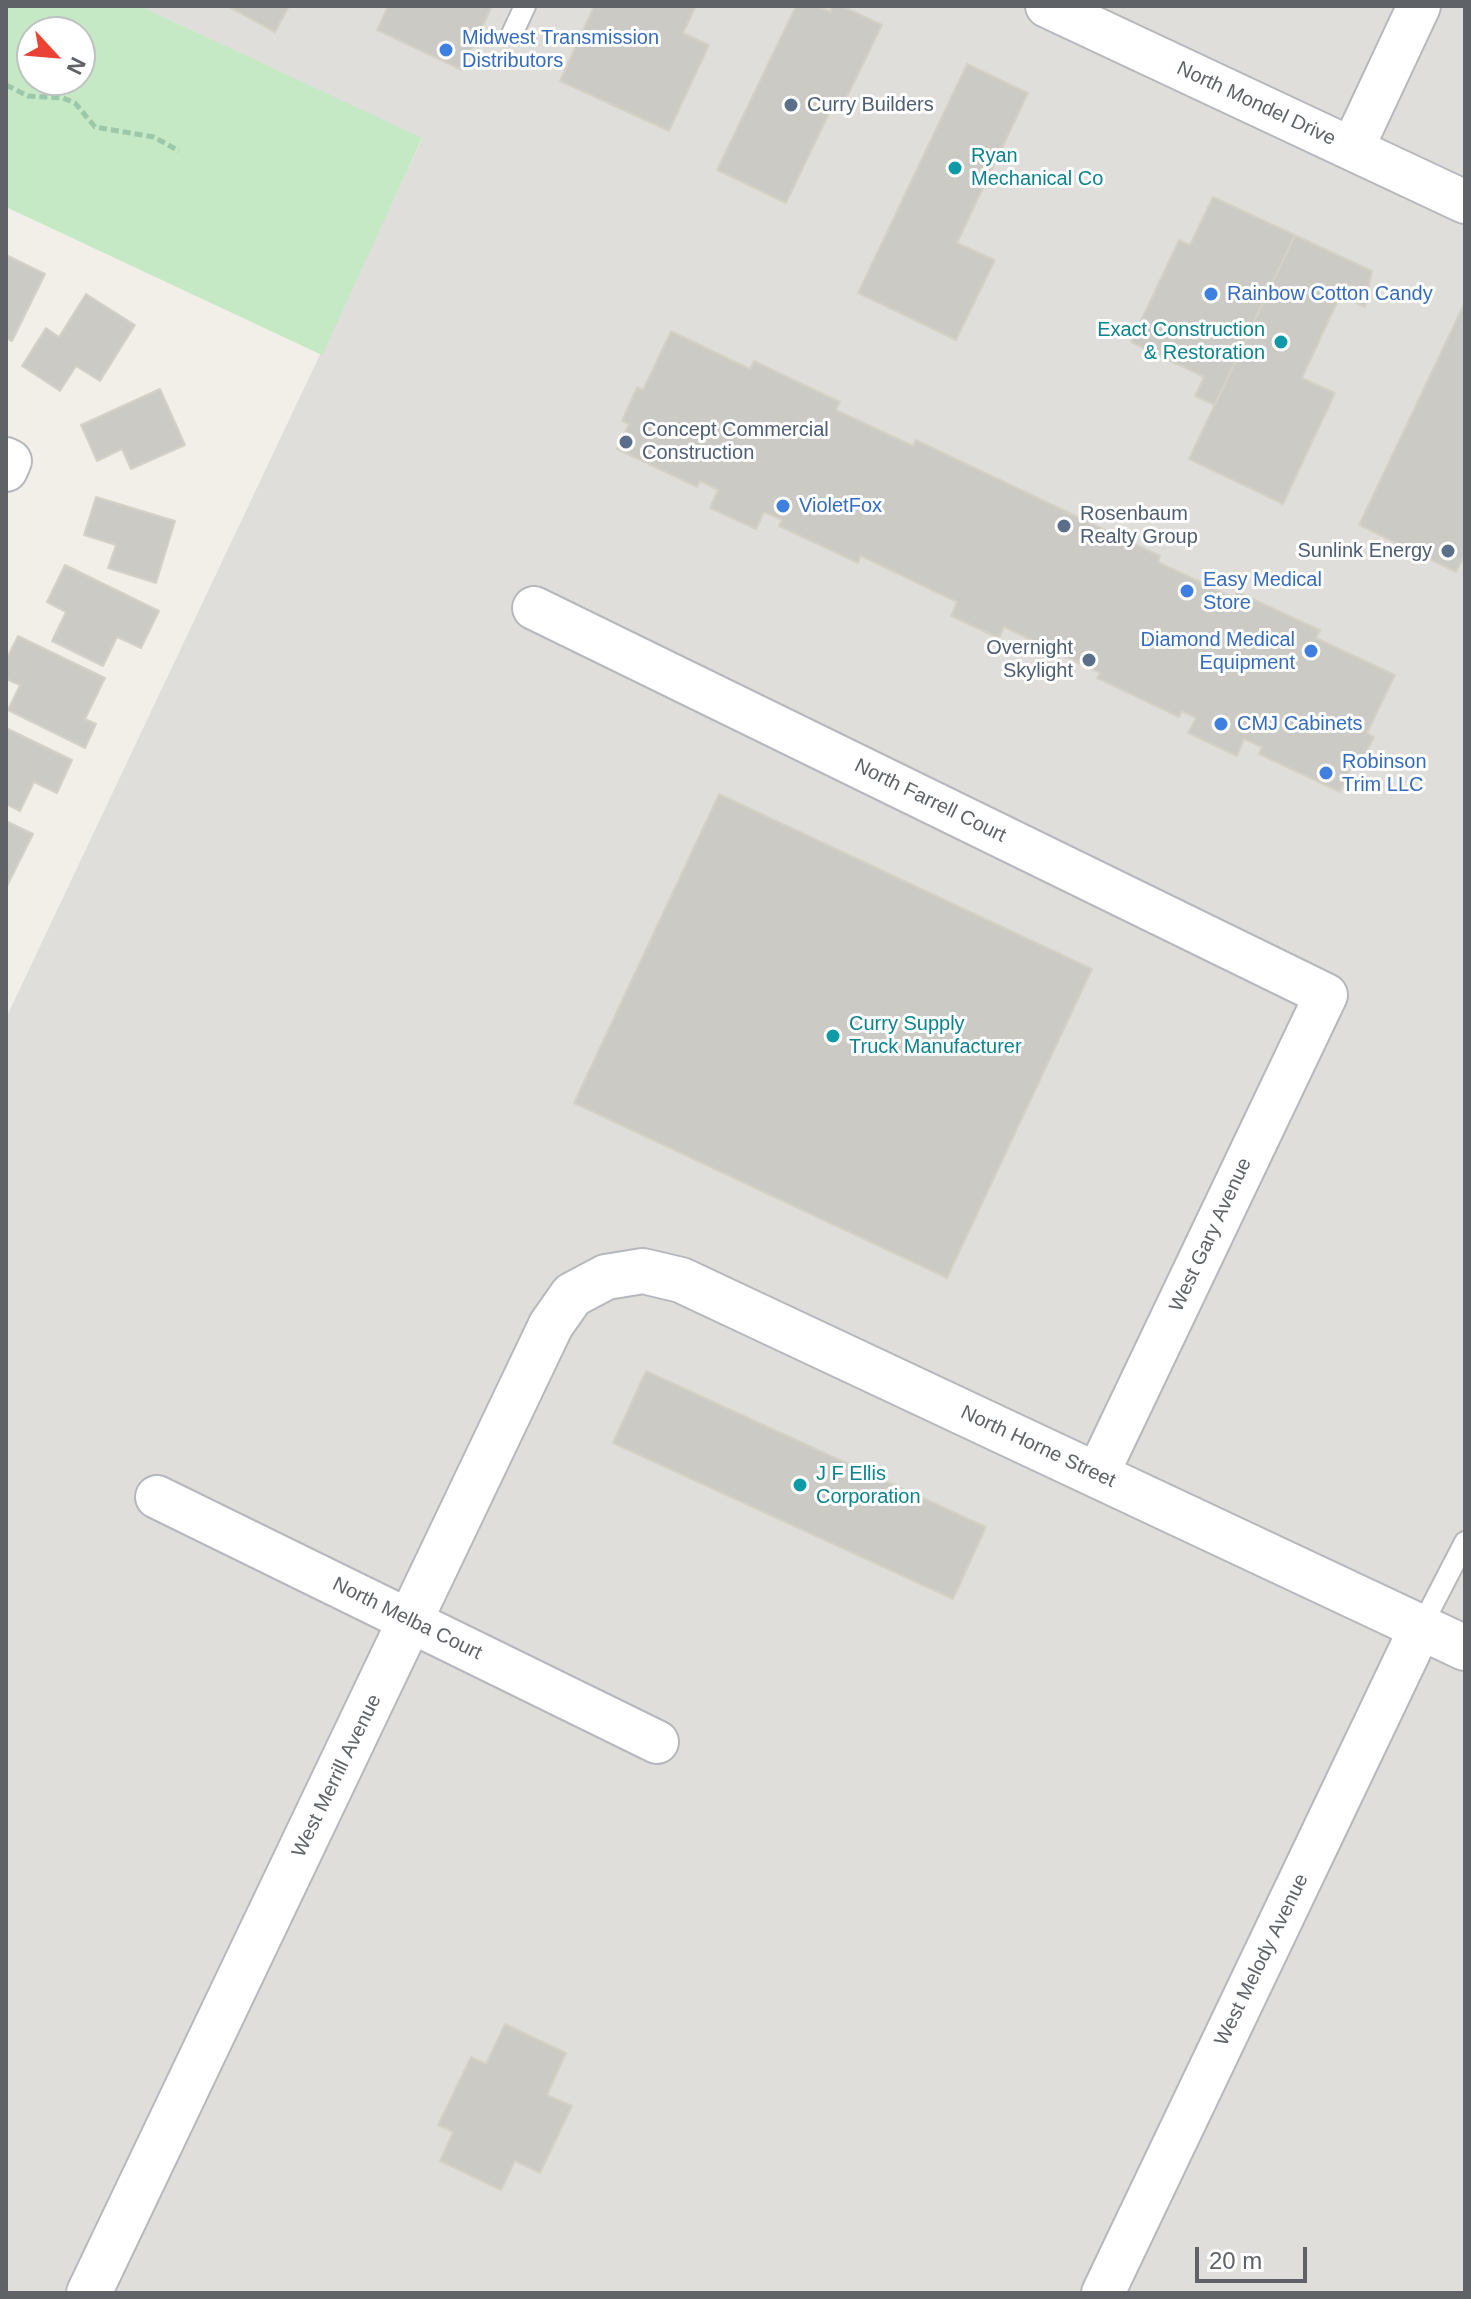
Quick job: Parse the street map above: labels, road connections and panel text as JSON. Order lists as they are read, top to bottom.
{
  "streets": {
    "street": [
      "North Mondel Drive",
      "North Farrell Court",
      "West Gary Avenue",
      "North Horne Street",
      "North Melba Court",
      "West Merrill Avenue",
      "West Melody Avenue"
    ]
  },
  "crossings": [
    ["North Farrell Court", "West Gary Avenue"],
    ["West Gary Avenue", "North Horne Street"],
    ["North Horne Street", "West Merrill Avenue"],
    ["North Horne Street", "West Melody Avenue"],
    ["North Melba Court", "West Merrill Avenue"]
  ],
  "places": [
    "Midwest Transmission Distributors",
    "Curry Builders",
    "Ryan Mechanical Co",
    "Rainbow Cotton Candy",
    "Exact Construction & Restoration",
    "Concept Commercial Construction",
    "VioletFox",
    "Rosenbaum Realty Group",
    "Sunlink Energy",
    "Easy Medical Store",
    "Diamond Medical Equipment",
    "Overnight Skylight",
    "CMJ Cabinets",
    "Robinson Trim LLC",
    "Curry Supply Truck Manufacturer",
    "J F Ellis Corporation"
  ],
  "scale_bar": "20 m",
  "north": "bottom right"
}
